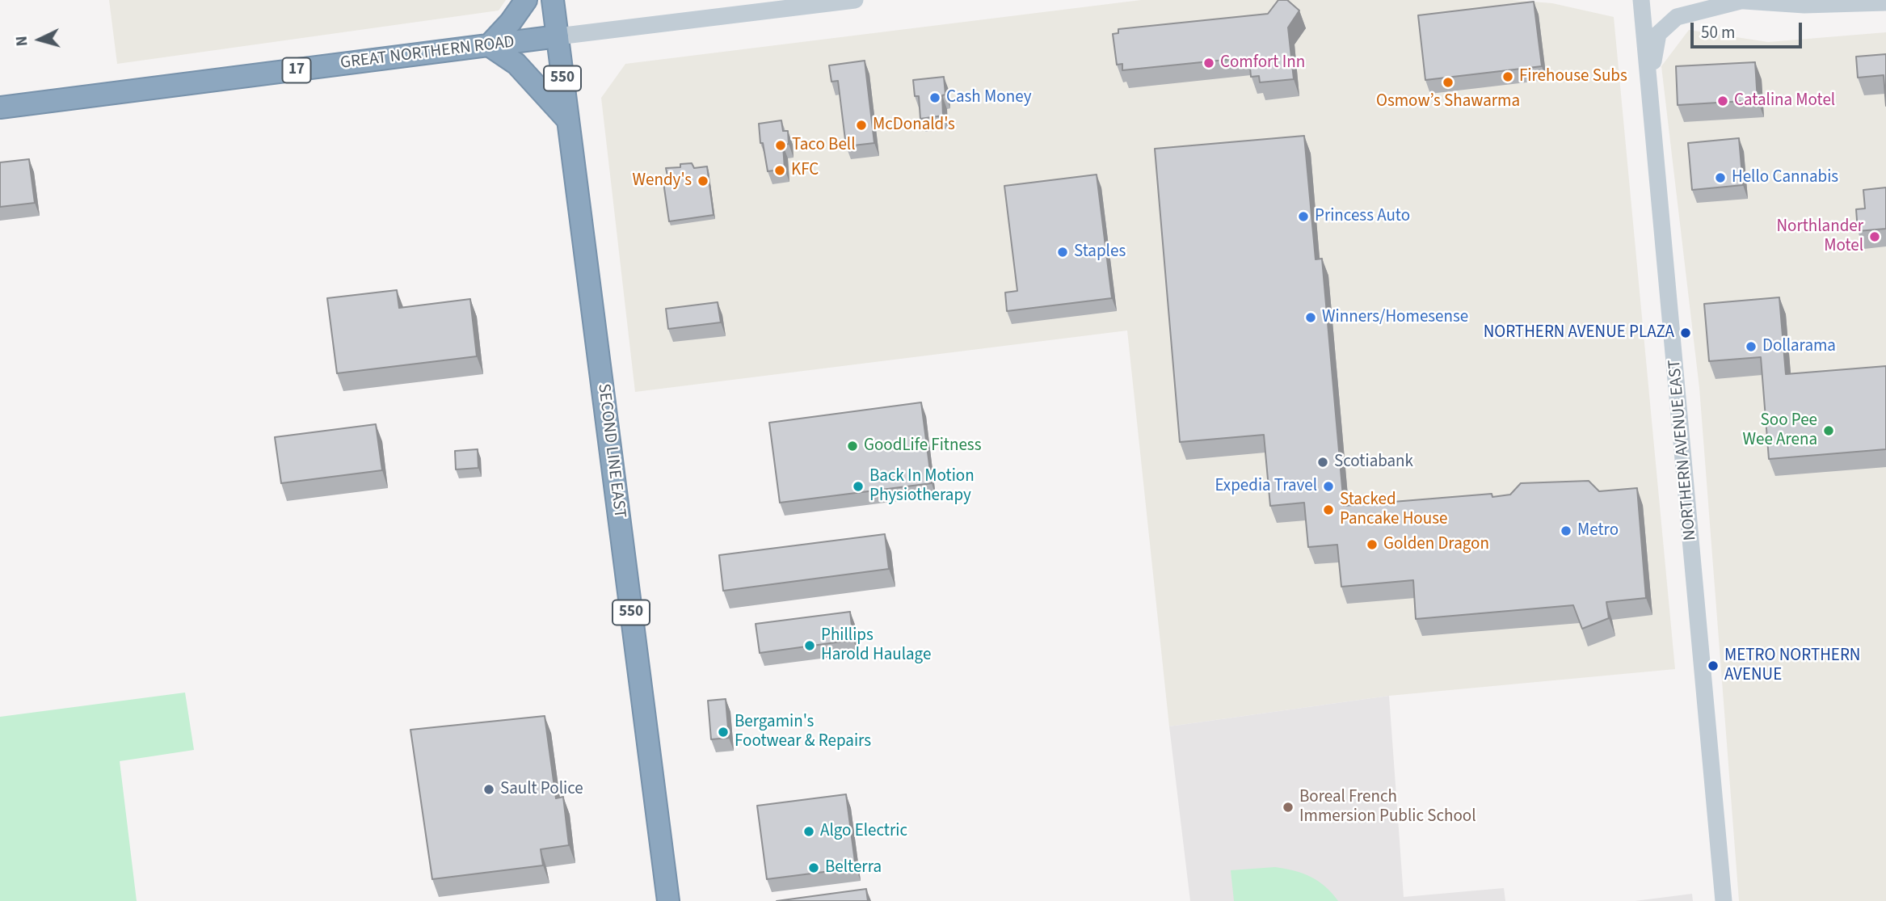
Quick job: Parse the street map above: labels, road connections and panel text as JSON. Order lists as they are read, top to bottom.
{
  "streets": {
    "highway": [
      "GREAT NORTHERN ROAD",
      "17",
      "550",
      "SECOND LINE EAST"
    ],
    "street": ["NORTHERN AVENUE EAST"]
  },
  "crossings": [
    ["GREAT NORTHERN ROAD", "SECOND LINE EAST"]
  ],
  "places": [
    "Comfort Inn",
    "Firehouse Subs",
    "Osmow’s Shawarma",
    "Cash Money",
    "Catalina Motel",
    "McDonald's",
    "Taco Bell",
    "KFC",
    "Hello Cannabis",
    "Wendy's",
    "Princess Auto",
    "Northlander Motel",
    "Staples",
    "Winners/Homesense",
    "NORTHERN AVENUE PLAZA",
    "Dollarama",
    "Soo Pee Wee Arena",
    "GoodLife Fitness",
    "Scotiabank",
    "Back In Motion Physiotherapy",
    "Expedia Travel",
    "Stacked Pancake House",
    "Metro",
    "Golden Dragon",
    "Phillips Harold Haulage",
    "METRO NORTHERN AVENUE",
    "Bergamin's Footwear & Repairs",
    "Sault Police",
    "Boreal French Immersion Public School",
    "Algo Electric",
    "Belterra"
  ],
  "scale_bar": "50 m",
  "north": "left"
}
